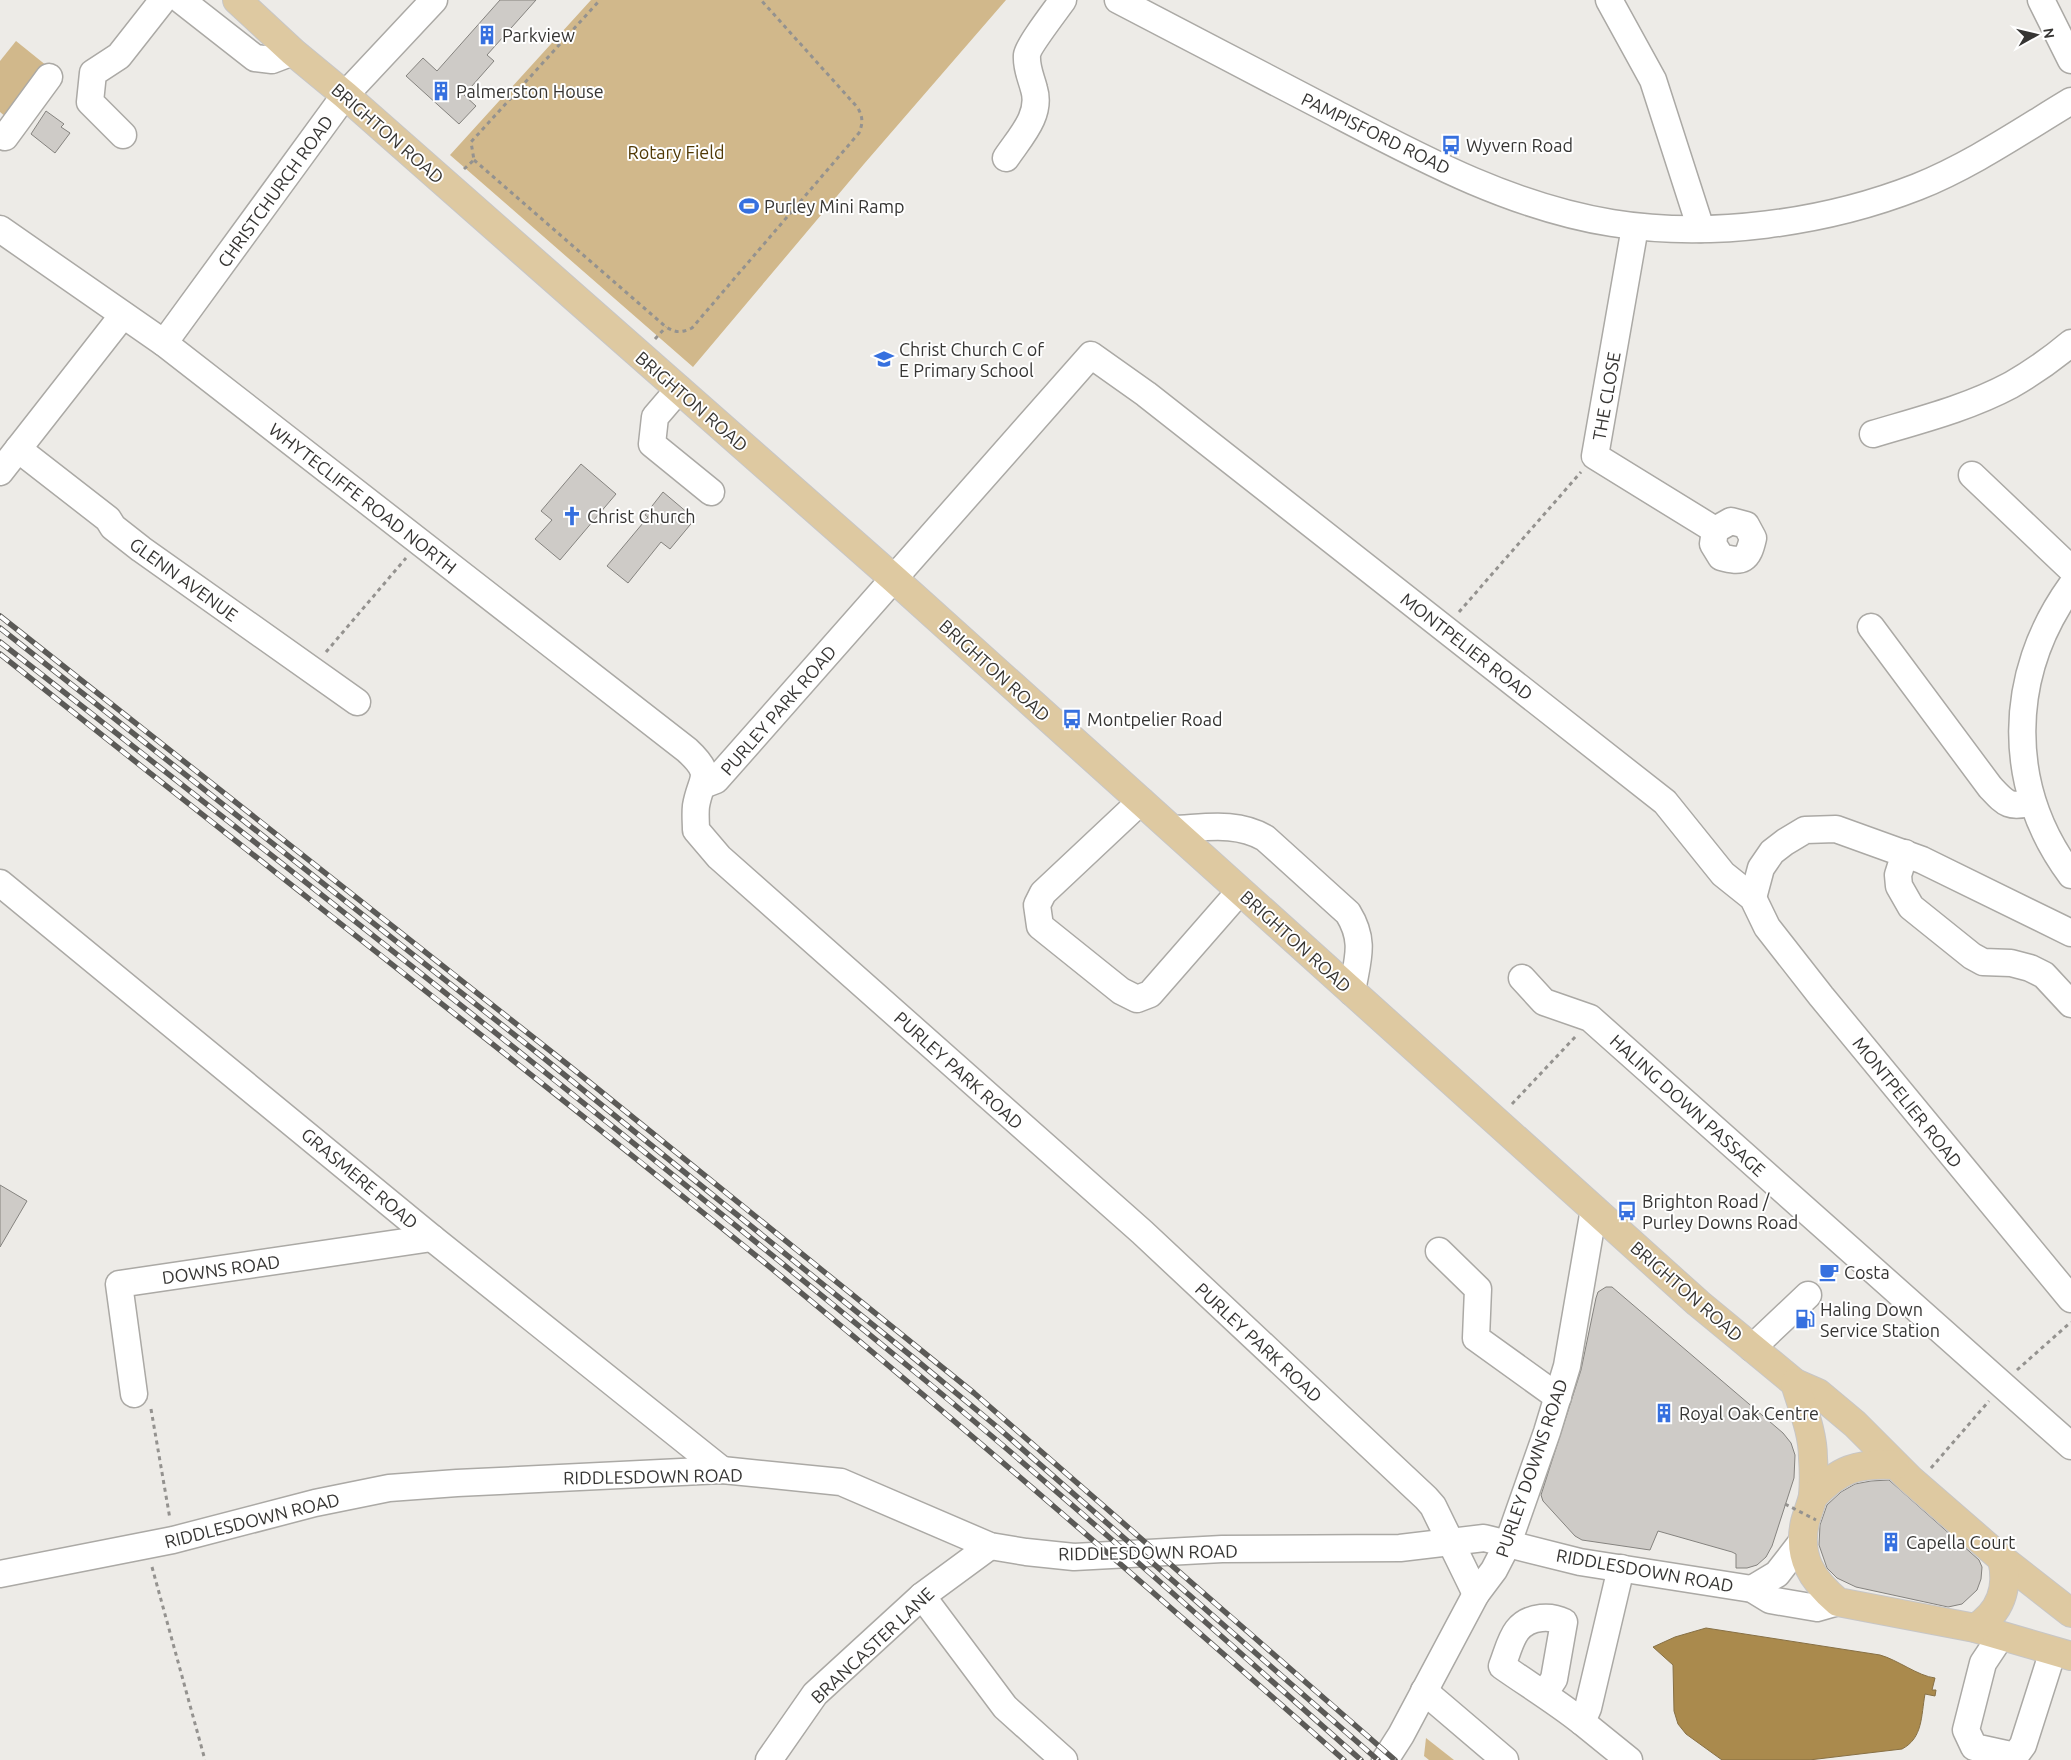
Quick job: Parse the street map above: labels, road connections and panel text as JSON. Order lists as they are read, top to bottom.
{
  "streets": {
    "main road": ["BRIGHTON ROAD"],
    "street": [
      "PAMPISFORD ROAD",
      "CHRISTCHURCH ROAD",
      "THE CLOSE",
      "WHYTECLIFFE ROAD NORTH",
      "GLENN AVENUE",
      "MONTPELIER ROAD",
      "PURLEY PARK ROAD",
      "HALING DOWN PASSAGE",
      "GRASMERE ROAD",
      "DOWNS ROAD",
      "PURLEY DOWNS ROAD",
      "RIDDLESDOWN ROAD",
      "BRANCASTER LANE"
    ]
  },
  "crossings": [
    ["BRIGHTON ROAD", "CHRISTCHURCH ROAD"],
    ["BRIGHTON ROAD", "MONTPELIER ROAD"],
    ["BRIGHTON ROAD", "PURLEY PARK ROAD"],
    ["BRIGHTON ROAD", "PURLEY DOWNS ROAD"],
    ["PAMPISFORD ROAD", "THE CLOSE"],
    ["CHRISTCHURCH ROAD", "WHYTECLIFFE ROAD NORTH"],
    ["WHYTECLIFFE ROAD NORTH", "PURLEY PARK ROAD"],
    ["MONTPELIER ROAD", "PURLEY PARK ROAD"],
    ["PURLEY PARK ROAD", "RIDDLESDOWN ROAD"],
    ["GRASMERE ROAD", "DOWNS ROAD"],
    ["GRASMERE ROAD", "RIDDLESDOWN ROAD"],
    ["PURLEY DOWNS ROAD", "RIDDLESDOWN ROAD"],
    ["RIDDLESDOWN ROAD", "BRANCASTER LANE"]
  ],
  "parks": ["Rotary Field"],
  "places": {
    "building": [
      "Parkview",
      "Palmerston House",
      "Royal Oak Centre",
      "Capella Court"
    ],
    "bus stop": ["Wyvern Road", "Montpelier Road", "Brighton Road / Purley Downs Road"],
    "sports": ["Purley Mini Ramp"],
    "school or university": ["Christ Church C of E Primary School"],
    "church": ["Christ Church"],
    "cafe": ["Costa"],
    "fuel station": ["Haling Down Service Station"]
  },
  "north": "right"
}
